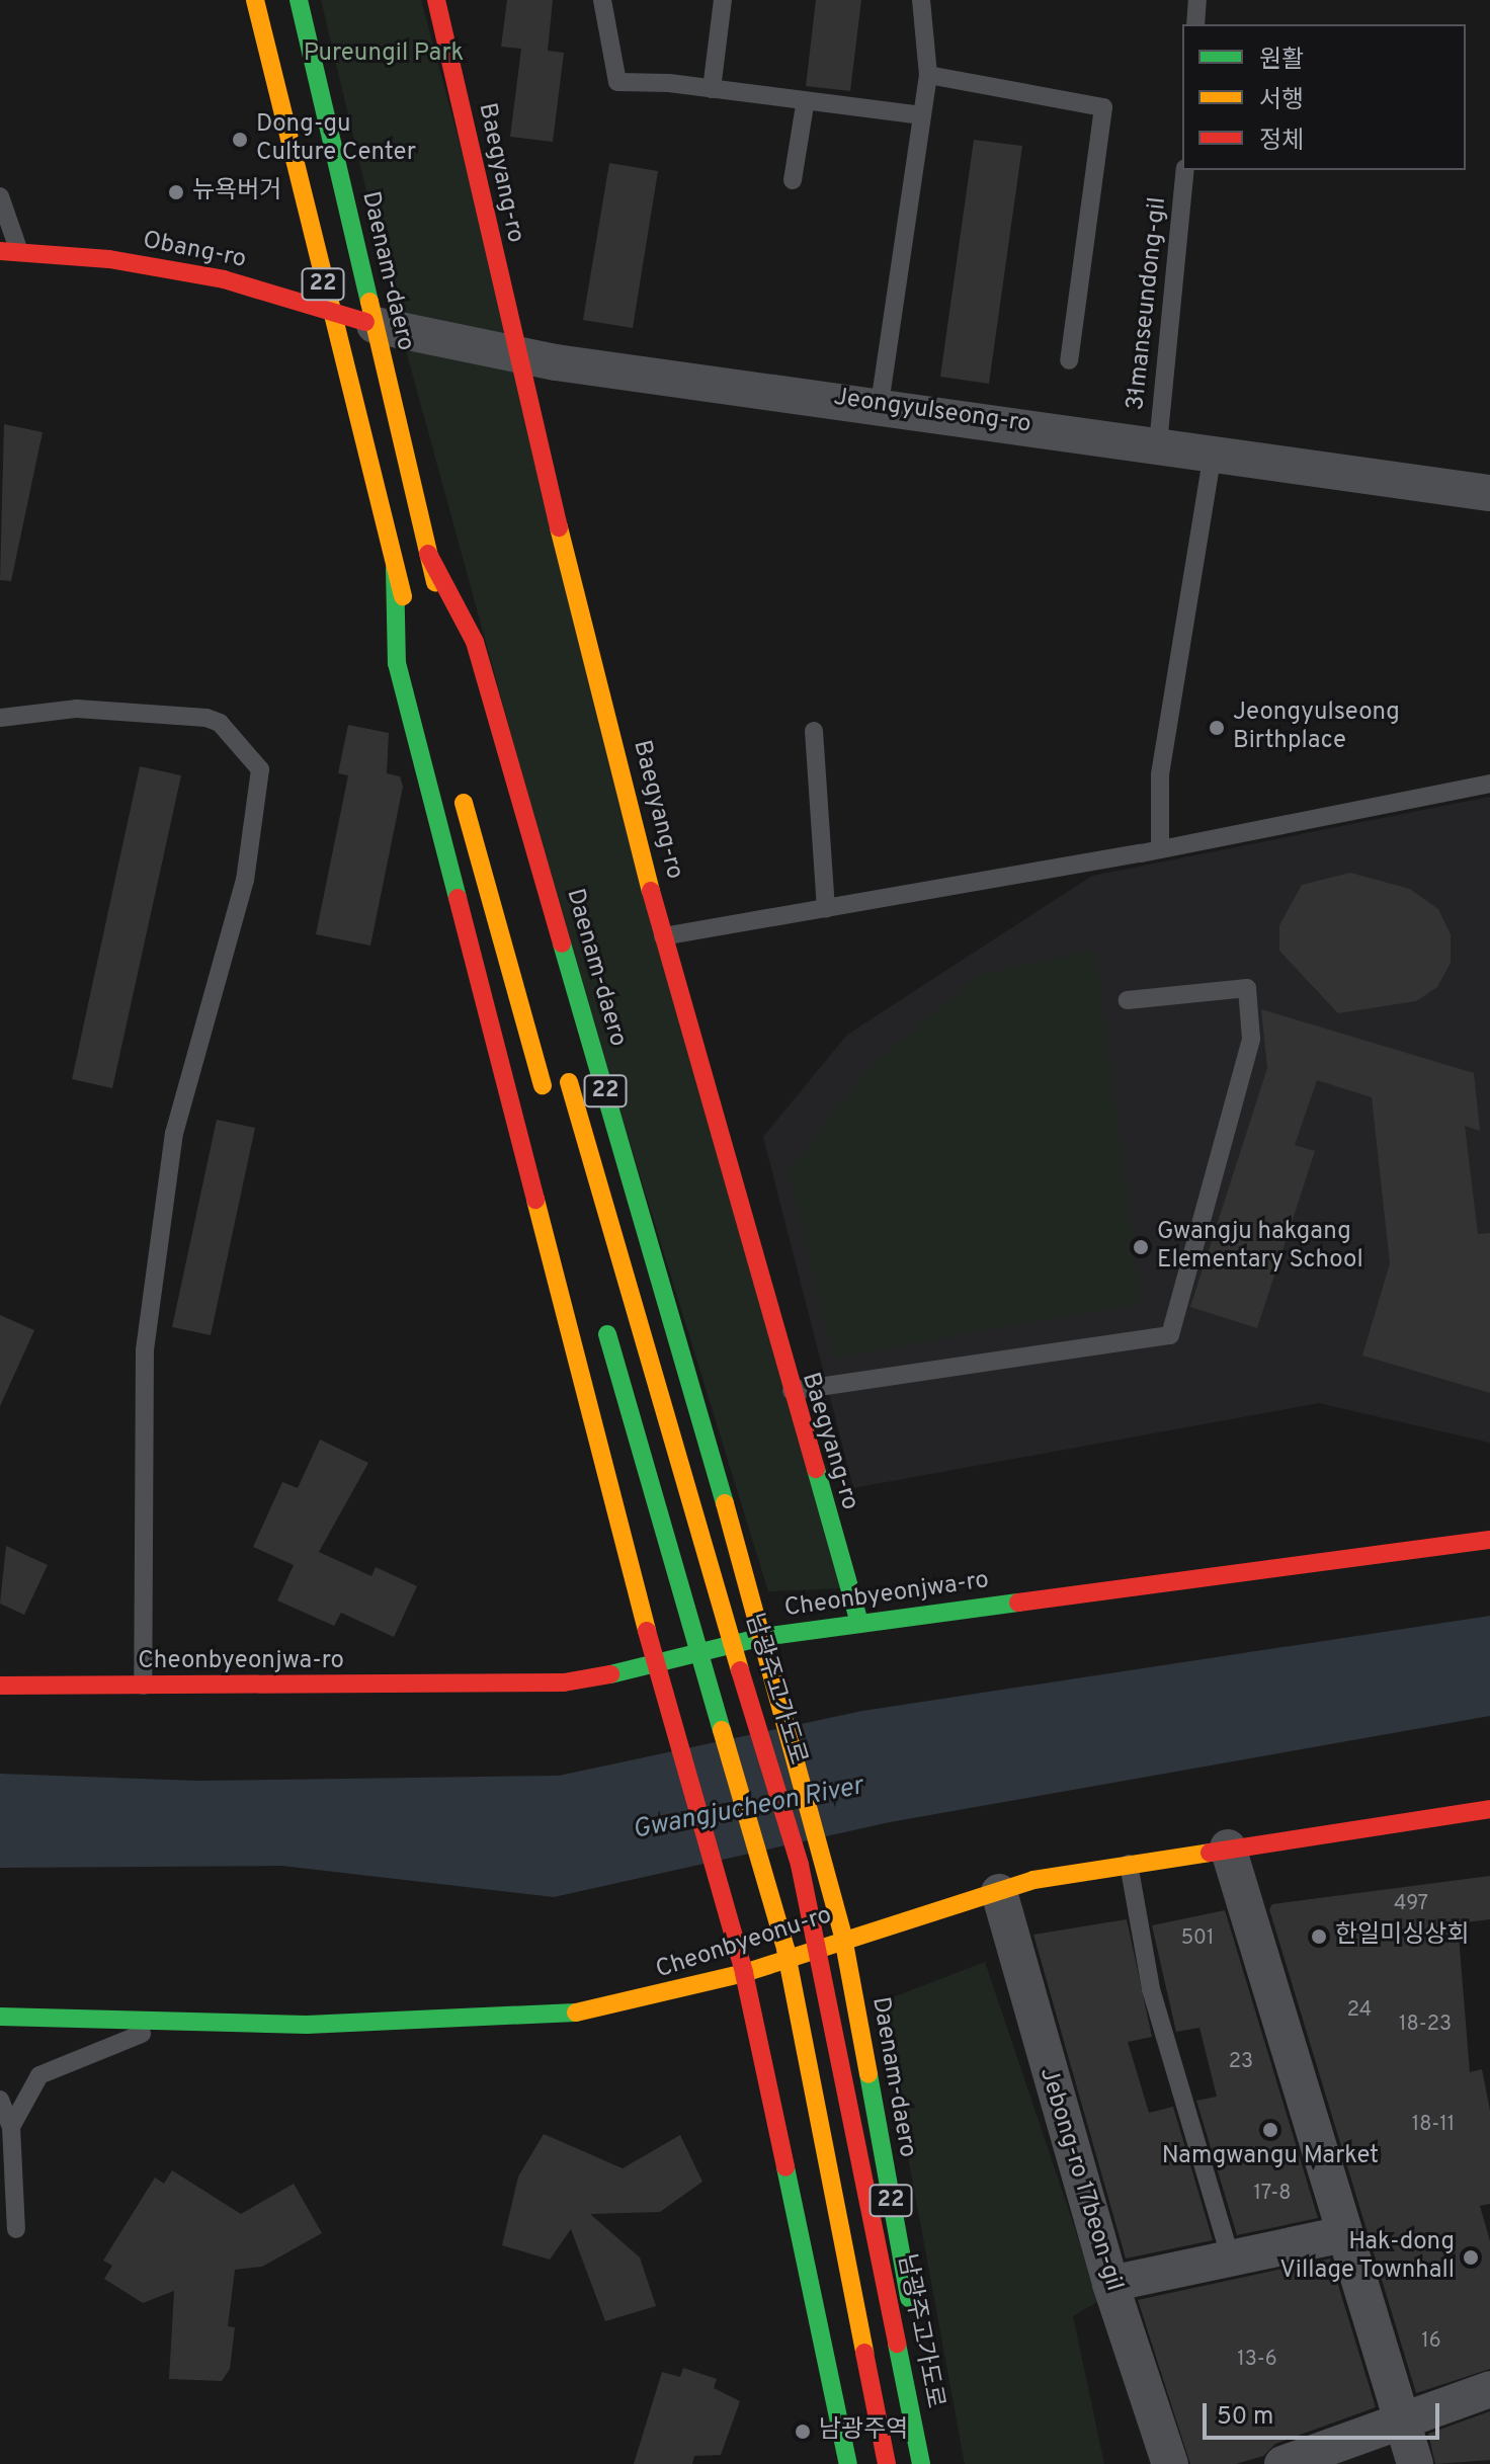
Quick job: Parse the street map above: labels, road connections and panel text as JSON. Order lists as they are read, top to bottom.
{
  "streets": {
    "main road": [
      "Baegyang-ro",
      "Obang-ro",
      "Daenam-daero",
      "22",
      "Cheonbyeonjwa-ro",
      "남광주고가도로",
      "Cheonbyeonu-ro"
    ],
    "street": ["Jeongyulseong-ro", "Jebong-ro 17beon-gil"],
    "lane": ["3·1manseundong-gil"]
  },
  "crossings": [
    ["Baegyang-ro", "Jeongyulseong-ro"],
    ["Baegyang-ro", "Cheonbyeonjwa-ro"],
    ["Obang-ro", "Daenam-daero"],
    ["Obang-ro", "22"],
    ["Obang-ro", "Jeongyulseong-ro"],
    ["Daenam-daero", "22"],
    ["Daenam-daero", "Jeongyulseong-ro"],
    ["Daenam-daero", "Cheonbyeonjwa-ro"],
    ["Daenam-daero", "Cheonbyeonu-ro"],
    ["22", "Cheonbyeonjwa-ro"],
    ["22", "Cheonbyeonu-ro"],
    ["3·1manseundong-gil", "Jeongyulseong-ro"],
    ["Cheonbyeonu-ro", "Jebong-ro 17beon-gil"]
  ],
  "water": ["Gwangjucheon River"],
  "parks": ["Pureungil Park"],
  "places": [
    "Dong-gu Culture Center",
    "뉴욕버거",
    "Jeongyulseong Birthplace",
    "Gwangju hakgang Elementary School",
    "한일미싱상회",
    "Namgwangu Market",
    "Hak-dong Village Townhall",
    "남광주역"
  ],
  "house_numbers": [
    "497",
    "501",
    "24",
    "18-23",
    "23",
    "18-11",
    "17-8",
    "16",
    "13-6"
  ],
  "legend": ["원활", "서행", "정체"],
  "scale_bar": "50 m"
}
